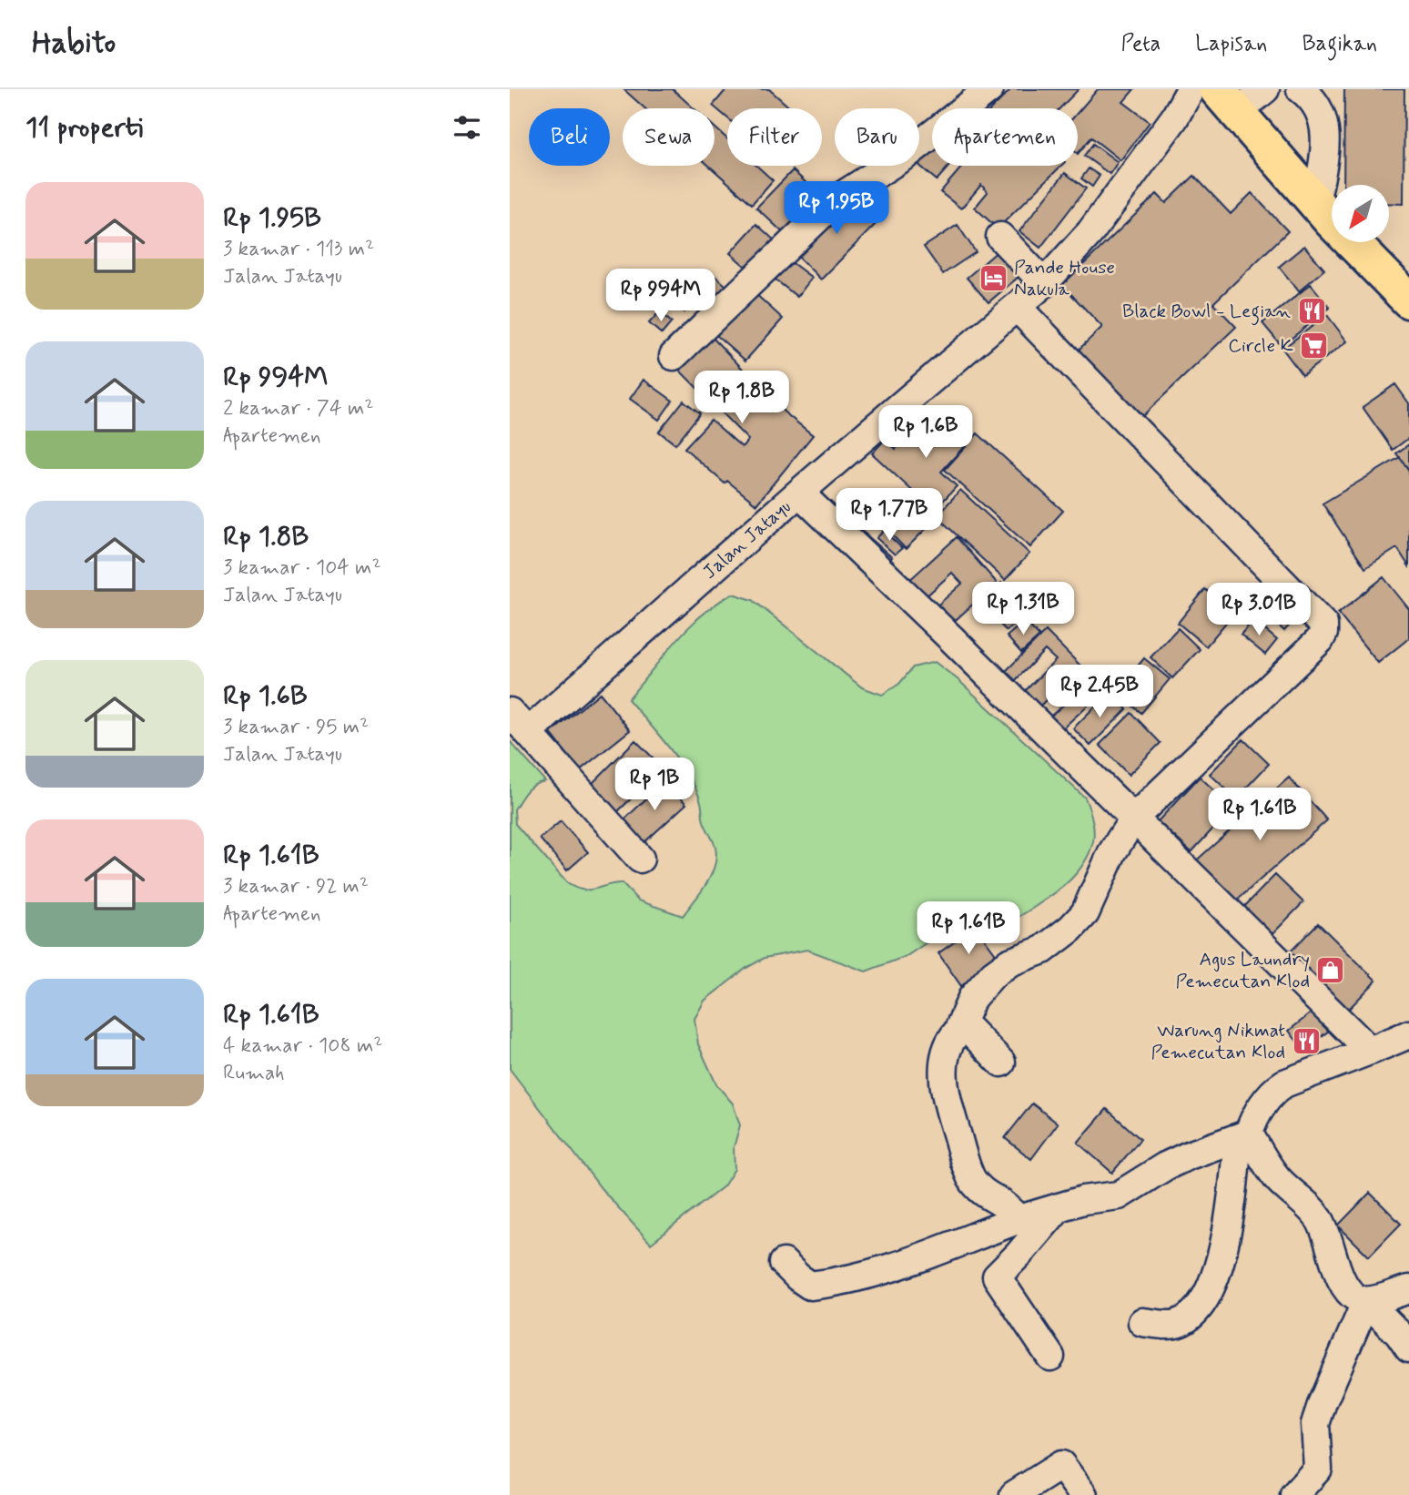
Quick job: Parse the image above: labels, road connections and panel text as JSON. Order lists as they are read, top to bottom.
{
  "streets": {
    "street": ["Jalan Jatayu"]
  },
  "places": {
    "hotel": ["Pande House Nakula"],
    "restaurant": ["Black Bowl - Legian", "Warung Nikmat Pemecutan Klod"],
    "supermarket": ["Circle K"],
    "shop": ["Agus Laundry Pemecutan Klod"]
  },
  "north": "bottom left",
  "page": {
    "header": "Habito",
    "nav": ["Peta", "Lapisan", "Bagikan"],
    "heading": "11 properti",
    "chip": [
      "Beli",
      "Sewa",
      "Filter",
      "Baru",
      "Apartemen"
    ],
    "list": [
      {
        "name": "Rp 1.95B",
        "note": "3 kamar · 113 m² · Jalan Jatayu"
      },
      {
        "name": "Rp 994M",
        "note": "2 kamar · 74 m² · Apartemen"
      },
      {
        "name": "Rp 1.8B",
        "note": "3 kamar · 104 m² · Jalan Jatayu"
      },
      {
        "name": "Rp 1.6B",
        "note": "3 kamar · 95 m² · Jalan Jatayu"
      },
      {
        "name": "Rp 1.61B",
        "note": "3 kamar · 92 m² · Apartemen"
      },
      {
        "name": "Rp 1.61B",
        "note": "4 kamar · 108 m² · Rumah"
      }
    ],
    "price": [
      "Rp 1.95B",
      "Rp 994M",
      "Rp 1.8B",
      "Rp 1.6B",
      "Rp 1.77B",
      "Rp 1.31B",
      "Rp 3.01B",
      "Rp 2.45B",
      "Rp 1B",
      "Rp 1.61B",
      "Rp 1.61B"
    ]
  }
}
